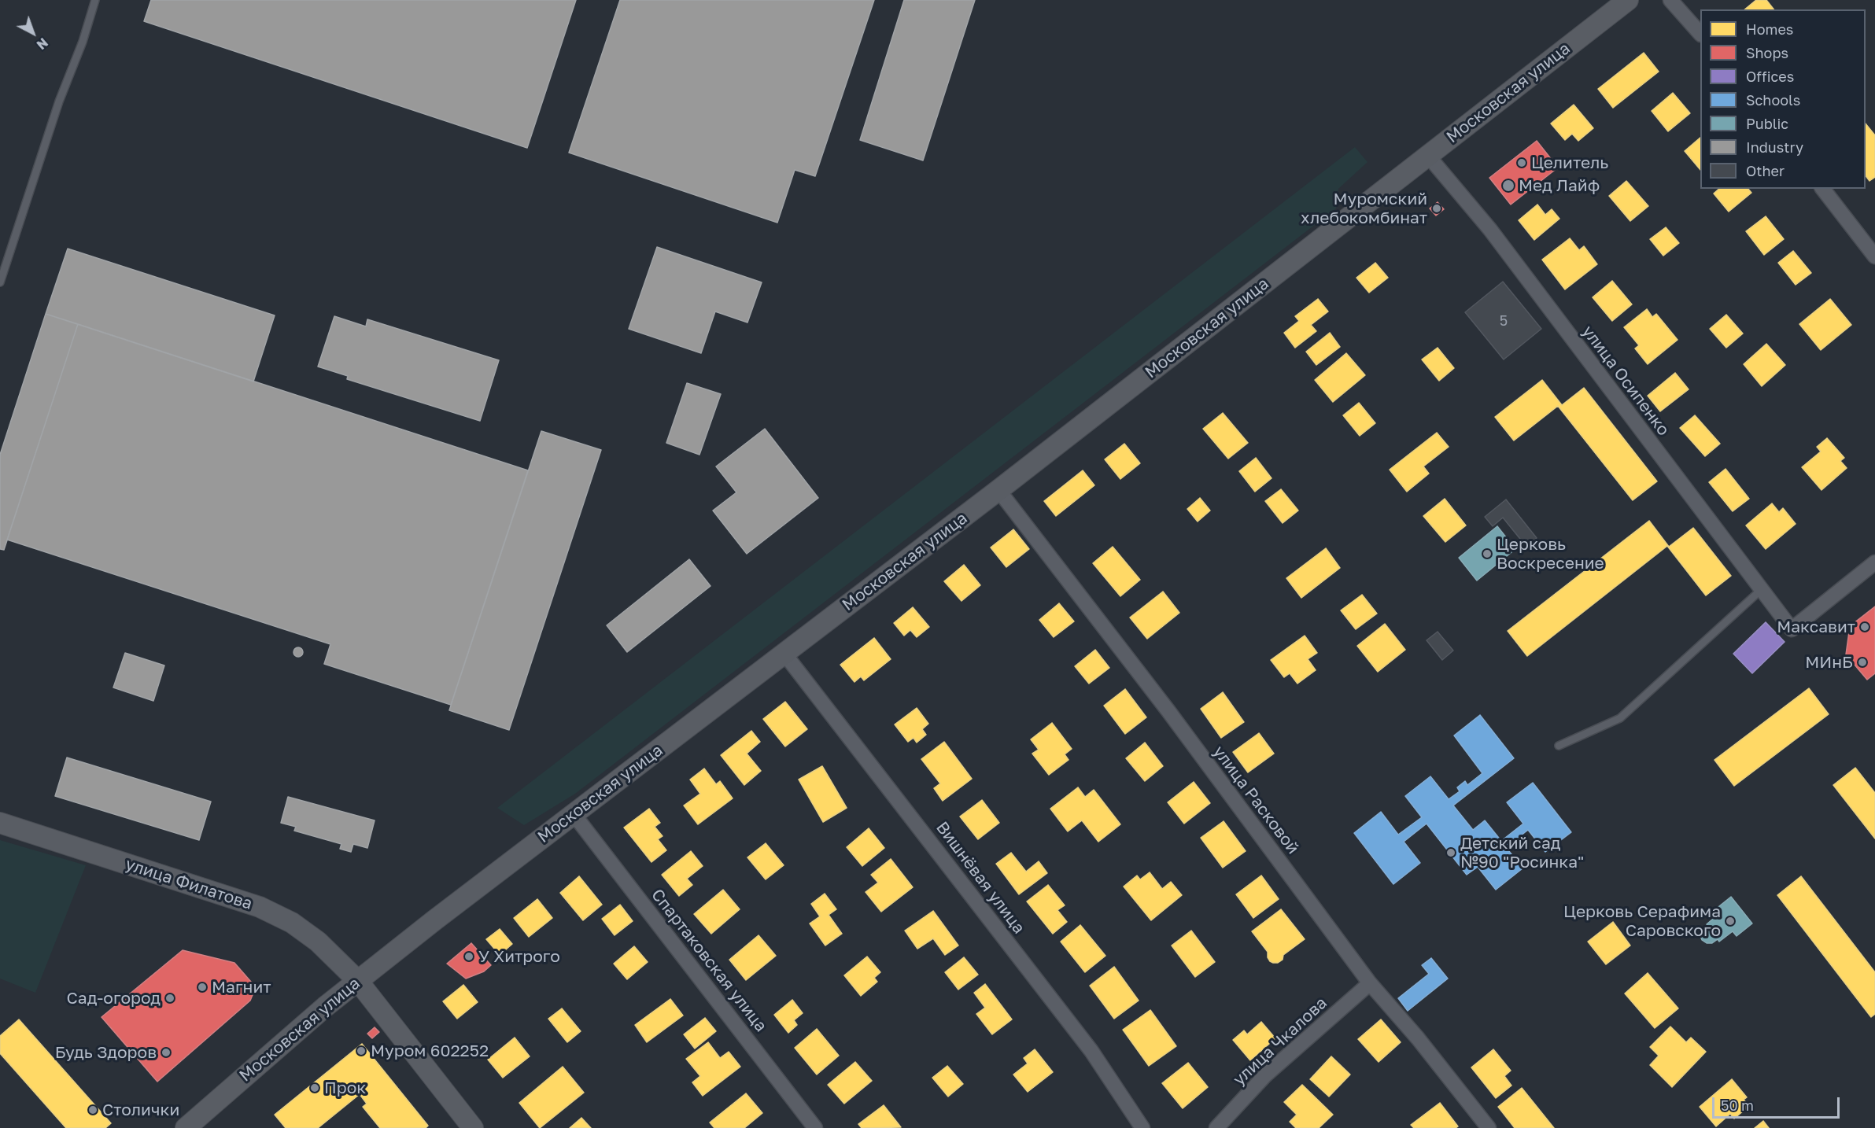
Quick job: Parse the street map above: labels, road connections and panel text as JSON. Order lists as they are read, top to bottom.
{
  "streets": {
    "main road": ["Московская улица", "улица Филатова"],
    "street": [
      "улица Осипенко",
      "улица Расковой",
      "Вишнёвая улица",
      "Спартаковская улица",
      "улица Чкалова"
    ]
  },
  "crossings": [
    ["Московская улица", "улица Осипенко"],
    ["Московская улица", "улица Расковой"],
    ["Московская улица", "Вишнёвая улица"],
    ["Московская улица", "улица Филатова"],
    ["Московская улица", "Спартаковская улица"],
    ["улица Расковой", "улица Чкалова"]
  ],
  "places": [
    "Целитель",
    "Мед Лайф",
    "Муромский хлебокомбинат",
    "Церковь Воскресение",
    "Максавит",
    "МИнБ",
    "Детский сад №90 \"Росинка\"",
    "Церковь Серафима Саровского",
    "У Хитрого",
    "Магнит",
    "Сад-огород",
    "Муром 602252",
    "Будь Здоров",
    "Прок",
    "Столички"
  ],
  "house_numbers": ["5"],
  "legend": [
    "Homes",
    "Shops",
    "Offices",
    "Schools",
    "Public",
    "Industry",
    "Other"
  ],
  "scale_bar": "50 m",
  "north": "bottom right"
}
